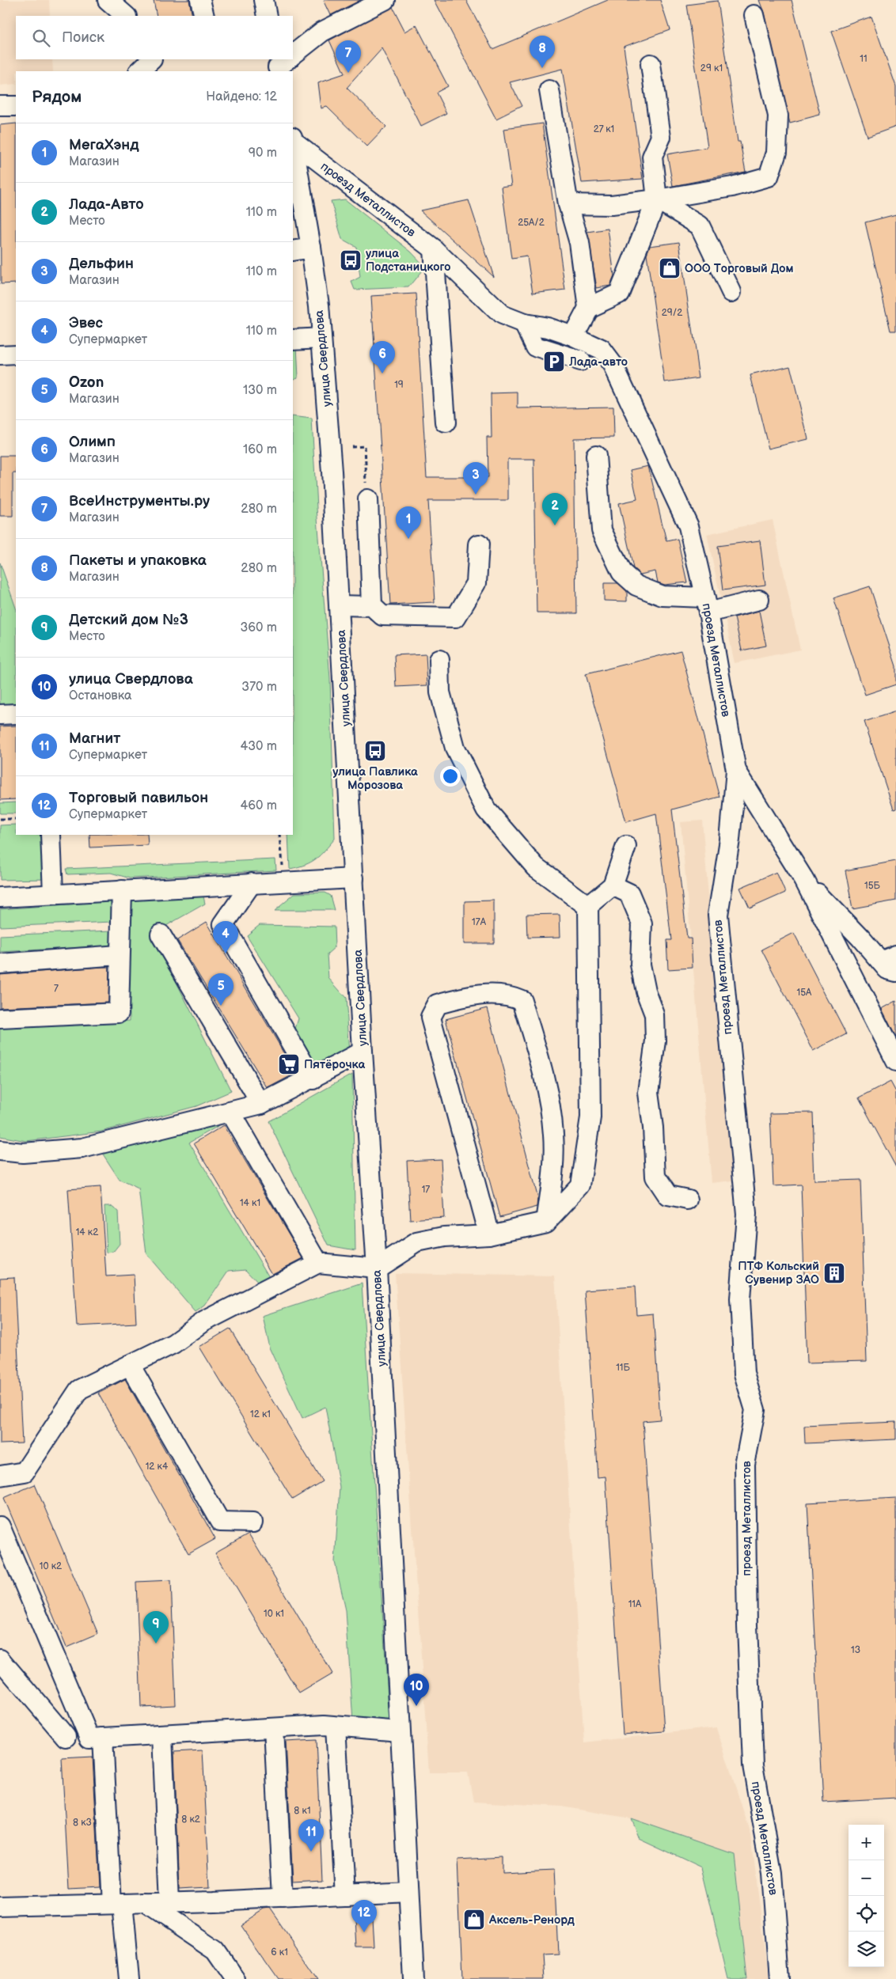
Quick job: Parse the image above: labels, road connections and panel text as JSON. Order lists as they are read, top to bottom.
{
  "streets": {
    "street": ["проезд Металлистов", "улица Свердлова"]
  },
  "places": {
    "bus stop": ["улица Подстаницкого", "улица Павлика Морозова"],
    "shop": ["ООО Торговый Дом", "Аксель-Ренорд"],
    "parking": ["Лада-авто"],
    "supermarket": ["Пятёрочка"],
    "building": ["ПТФ Кольский Сувенир ЗАО"]
  },
  "house_numbers": [
    "11",
    "29 к1",
    "27 к1",
    "25А/2",
    "29/2",
    "19",
    "15Б",
    "17А",
    "7",
    "15А",
    "17",
    "14 к1",
    "14 к2",
    "11Б",
    "12 к1",
    "12 к4",
    "10 к2",
    "11А",
    "10 к1",
    "13",
    "8 к1",
    "8 к2",
    "8 к3",
    "6 к1"
  ],
  "page": {
    "search": "Поиск",
    "pins": [
      "8",
      "7",
      "6",
      "3",
      "2",
      "1",
      "4",
      "5",
      "9",
      "10",
      "11",
      "12"
    ],
    "heading": ["Рядом", "Найдено: 12"],
    "list": [
      {
        "mark": "1",
        "name": "МегаХэнд",
        "note": "Магазин",
        "value": "90 m"
      },
      {
        "mark": "2",
        "name": "Лада-Авто",
        "note": "Место",
        "value": "110 m"
      },
      {
        "mark": "3",
        "name": "Дельфин",
        "note": "Магазин",
        "value": "110 m"
      },
      {
        "mark": "4",
        "name": "Эвес",
        "note": "Супермаркет",
        "value": "110 m"
      },
      {
        "mark": "5",
        "name": "Ozon",
        "note": "Магазин",
        "value": "130 m"
      },
      {
        "mark": "6",
        "name": "Олимп",
        "note": "Магазин",
        "value": "160 m"
      },
      {
        "mark": "7",
        "name": "ВсеИнструменты.ру",
        "note": "Магазин",
        "value": "280 m"
      },
      {
        "mark": "8",
        "name": "Пакеты и упаковка",
        "note": "Магазин",
        "value": "280 m"
      },
      {
        "mark": "9",
        "name": "Детский дом №3",
        "note": "Место",
        "value": "360 m"
      },
      {
        "mark": "10",
        "name": "улица Свердлова",
        "note": "Остановка",
        "value": "370 m"
      },
      {
        "mark": "11",
        "name": "Магнит",
        "note": "Супермаркет",
        "value": "430 m"
      },
      {
        "mark": "12",
        "name": "Торговый павильон",
        "note": "Супермаркет",
        "value": "460 m"
      }
    ],
    "map_buttons": ["+", "−"]
  }
}
